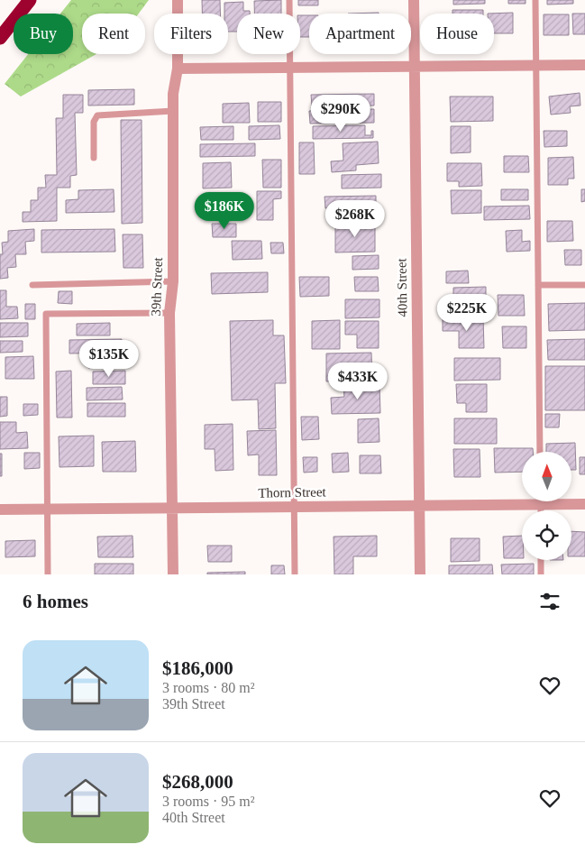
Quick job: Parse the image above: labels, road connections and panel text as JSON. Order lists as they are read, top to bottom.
{
  "streets": {
    "street": ["39th Street", "40th Street", "Thorn Street"]
  },
  "crossings": [
    ["39th Street", "Thorn Street"],
    ["40th Street", "Thorn Street"]
  ],
  "north": "top",
  "page": {
    "chip": [
      "Buy",
      "Rent",
      "Filters",
      "New",
      "Apartment",
      "House"
    ],
    "price": [
      "$290K",
      "$186K",
      "$268K",
      "$225K",
      "$135K",
      "$433K"
    ],
    "heading": "6 homes",
    "list": [
      {
        "name": "$186,000",
        "note": "3 rooms · 80 m² · 39th Street"
      },
      {
        "name": "$268,000",
        "note": "3 rooms · 95 m² · 40th Street"
      }
    ]
  }
}
